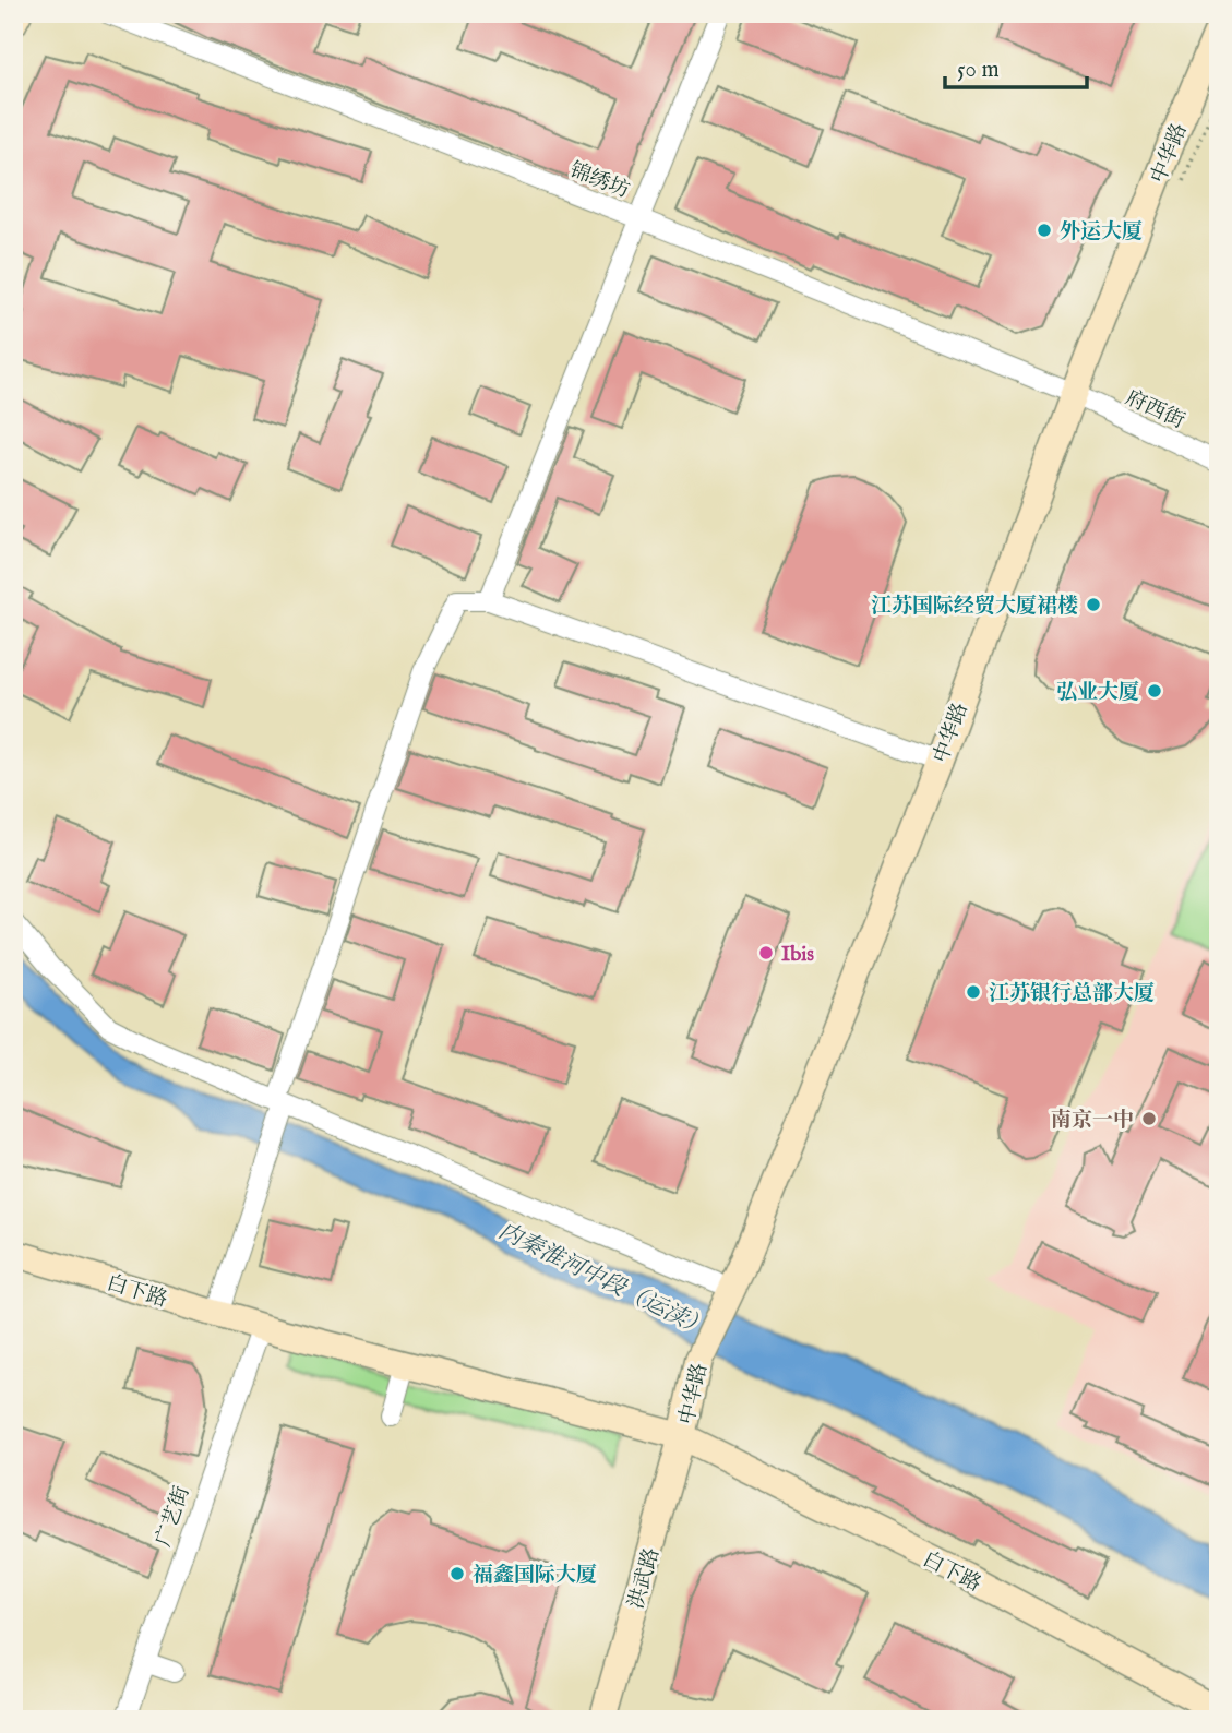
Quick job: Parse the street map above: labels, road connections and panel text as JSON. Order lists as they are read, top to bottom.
{
  "streets": {
    "main road": ["中华路", "白下路", "洪武路"],
    "street": ["锦绣坊", "府西街", "广艺街"]
  },
  "crossings": [
    ["中华路", "锦绣坊"],
    ["中华路", "府西街"],
    ["中华路", "白下路"],
    ["中华路", "洪武路"],
    ["锦绣坊", "府西街"],
    ["白下路", "广艺街"],
    ["白下路", "洪武路"]
  ],
  "water": ["内秦淮河中段（运渎）"],
  "places": [
    "外运大厦",
    "江苏国际经贸大厦裙楼",
    "弘业大厦",
    "Ibis",
    "江苏银行总部大厦",
    "南京一中",
    "福鑫国际大厦"
  ],
  "scale_bar": "50 m"
}
